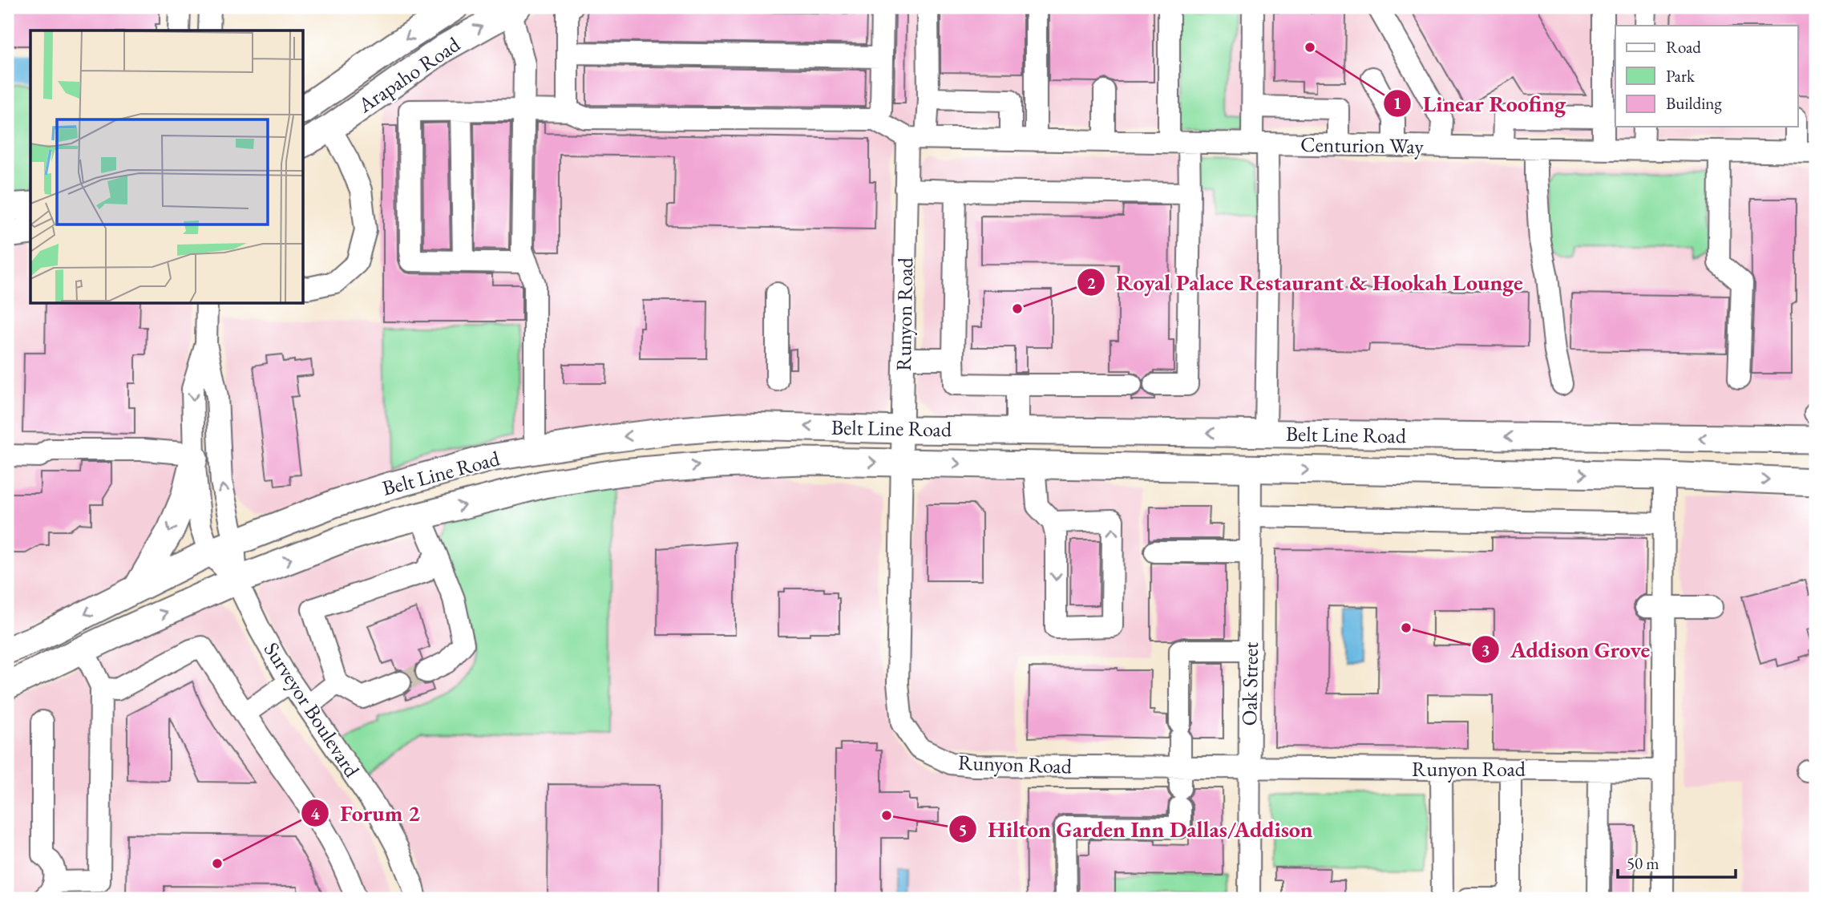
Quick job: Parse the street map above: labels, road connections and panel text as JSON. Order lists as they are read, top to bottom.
{
  "streets": {
    "main road": ["Arapaho Road", "Belt Line Road"],
    "street": [
      "Centurion Way",
      "Runyon Road",
      "Oak Street",
      "Surveyor Boulevard"
    ]
  },
  "crossings": [
    ["Centurion Way", "Runyon Road"],
    ["Runyon Road", "Belt Line Road"],
    ["Runyon Road", "Oak Street"],
    ["Belt Line Road", "Oak Street"],
    ["Belt Line Road", "Surveyor Boulevard"]
  ],
  "places": [
    "Linear Roofing",
    "Royal Palace Restaurant & Hookah Lounge",
    "Addison Grove",
    "Hilton Garden Inn Dallas/Addison",
    "Forum 2"
  ],
  "legend": ["Road", "Park", "Building"],
  "scale_bar": "50 m"
}
